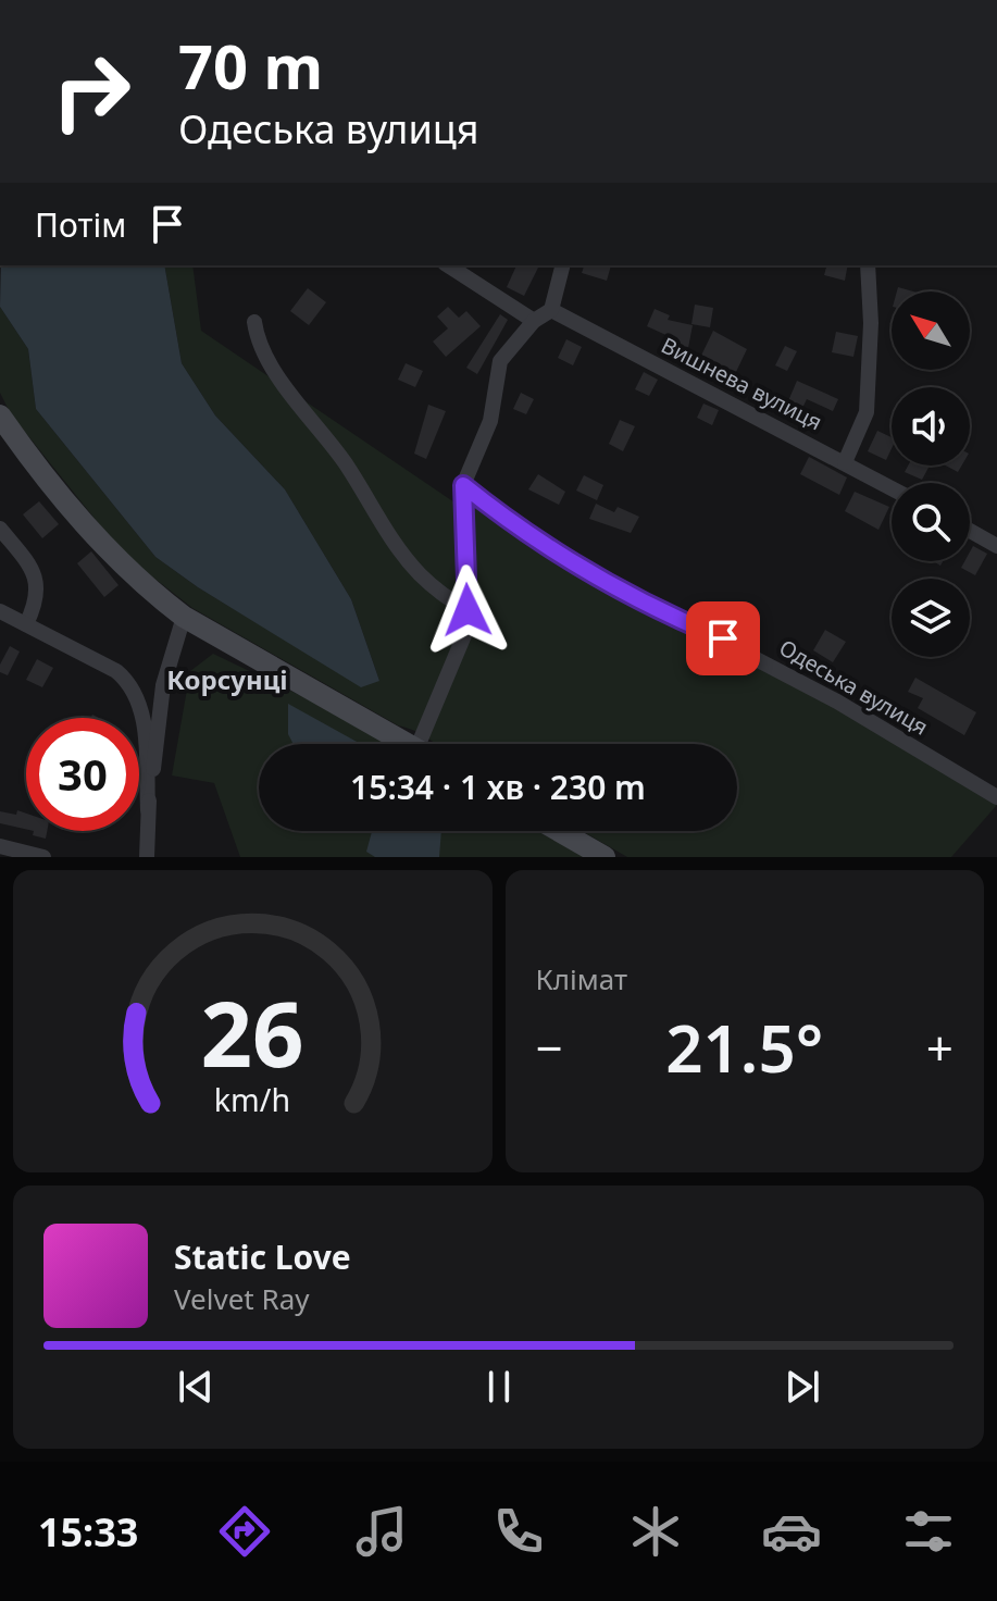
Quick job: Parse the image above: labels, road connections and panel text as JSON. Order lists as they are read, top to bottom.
{
  "streets": {
    "street": ["Вишнева вулиця", "Одеська вулиця"]
  },
  "districts": ["Корсунці"],
  "north": "top left",
  "page": {
    "turn": ["70 m", "Одеська вулиця"],
    "then": "Потім",
    "limit": "30",
    "trip": "15:34 · 1 хв · 230 m",
    "tile": "Клімат",
    "heat": ["−", "21.5°", "+"],
    "song": ["Static Love", "Velvet Ray"],
    "tabs": "15:33",
    "gauge": ["26", "km/h"]
  }
}
